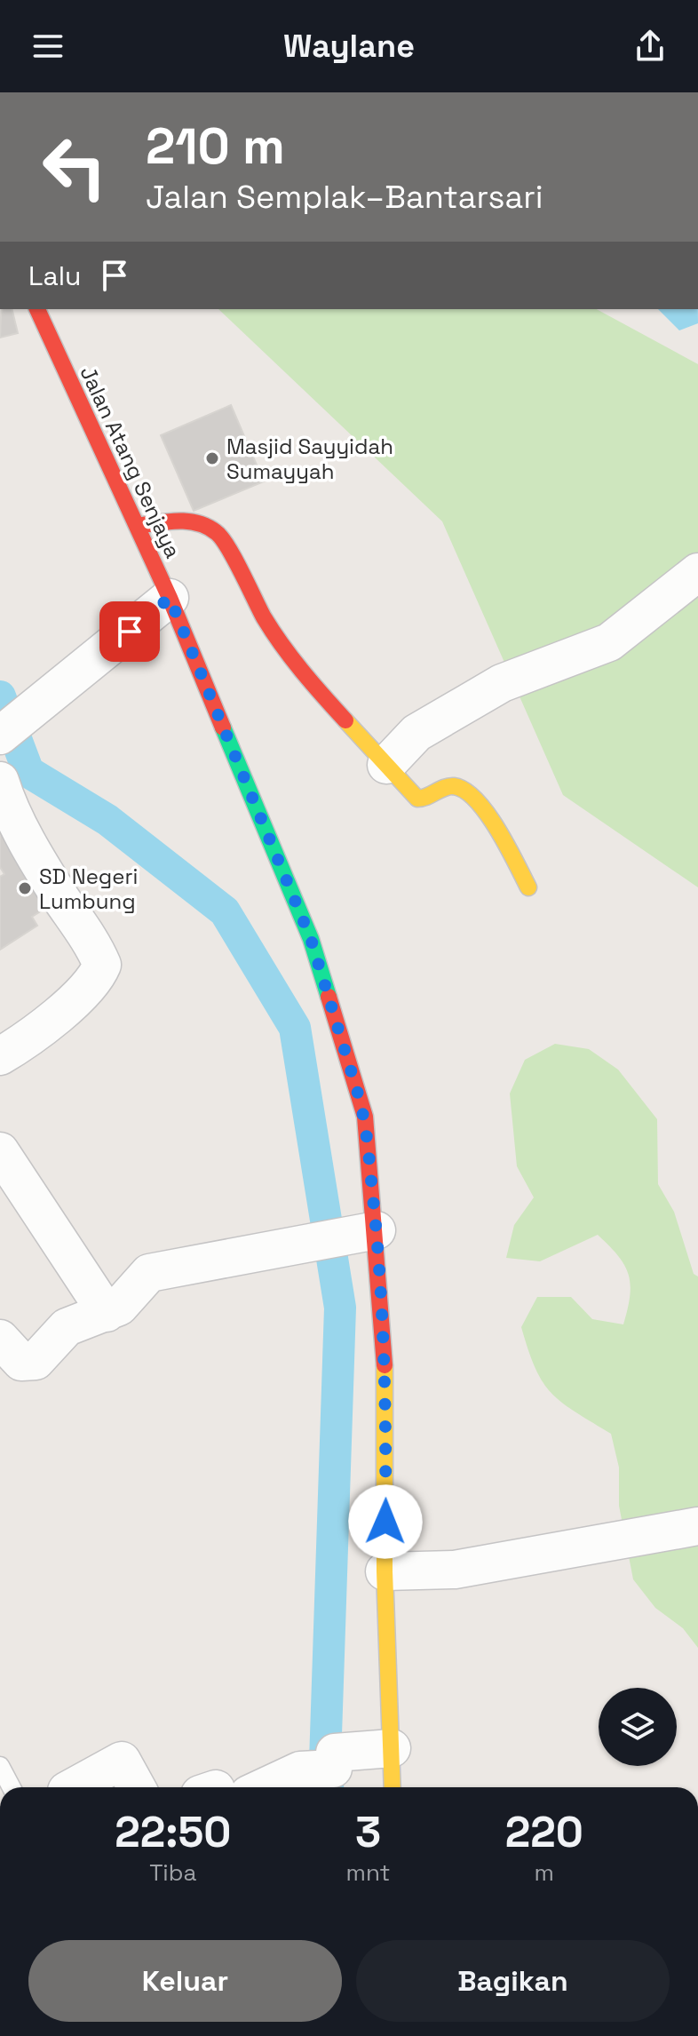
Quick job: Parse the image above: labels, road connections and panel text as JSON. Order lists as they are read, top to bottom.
{
  "streets": {
    "main road": ["Jalan Atang Senjaya"]
  },
  "places": ["Masjid Sayyidah Sumayyah", "SD Negeri Lumbung"],
  "page": {
    "header": "Waylane",
    "turn": ["210 m", "Jalan Semplak–Bantarsari"],
    "then": "Lalu",
    "eta": [
      "22:50",
      "Tiba",
      "3",
      "mnt",
      "220",
      "m"
    ],
    "buttons": ["Keluar", "Bagikan"]
  }
}
